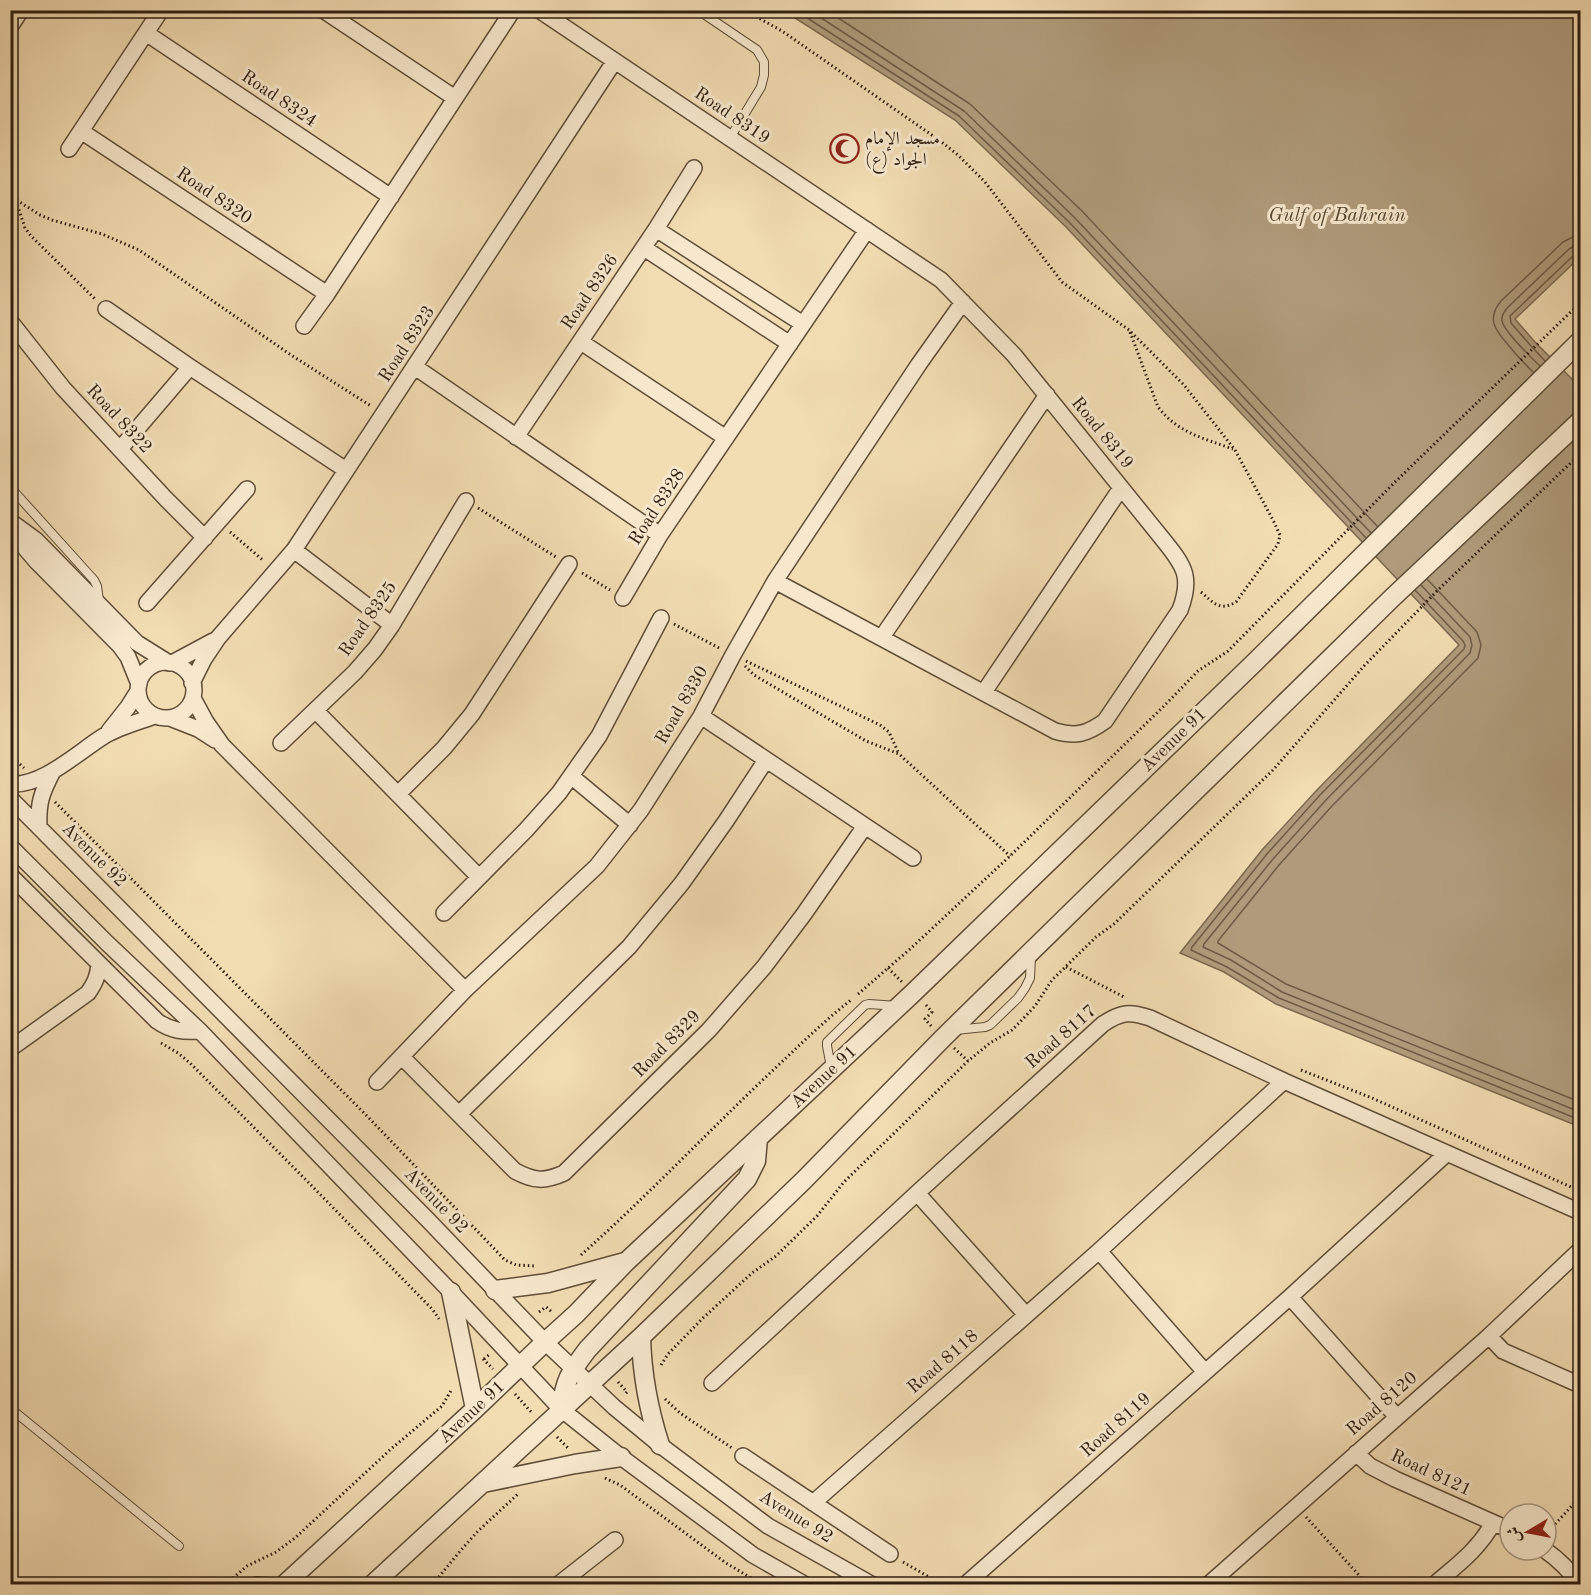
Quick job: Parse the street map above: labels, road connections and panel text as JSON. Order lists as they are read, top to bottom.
{
  "streets": {
    "street": [
      "Road 8324",
      "Road 8319",
      "Road 8320",
      "Road 8326",
      "Road 8323",
      "Road 8322",
      "Road 8328",
      "Road 8325",
      "Road 8330",
      "Avenue 91",
      "Avenue 92",
      "Road 8117",
      "Road 8329",
      "Road 8118",
      "Road 8120",
      "Road 8119",
      "Road 8121"
    ]
  },
  "crossings": [
    ["Road 8319", "Road 8323"],
    ["Road 8319", "Road 8328"],
    ["Road 8319", "Road 8330"],
    ["Road 8330", "Road 8329"],
    ["Avenue 91", "Avenue 92"],
    ["Road 8117", "Road 8118"],
    ["Road 8117", "Road 8119"],
    ["Road 8120", "Road 8121"]
  ],
  "water": ["Gulf of Bahrain"],
  "places": {
    "mosque": ["مسجد الإمام الجواد (ع)"]
  },
  "north": "left"
}
